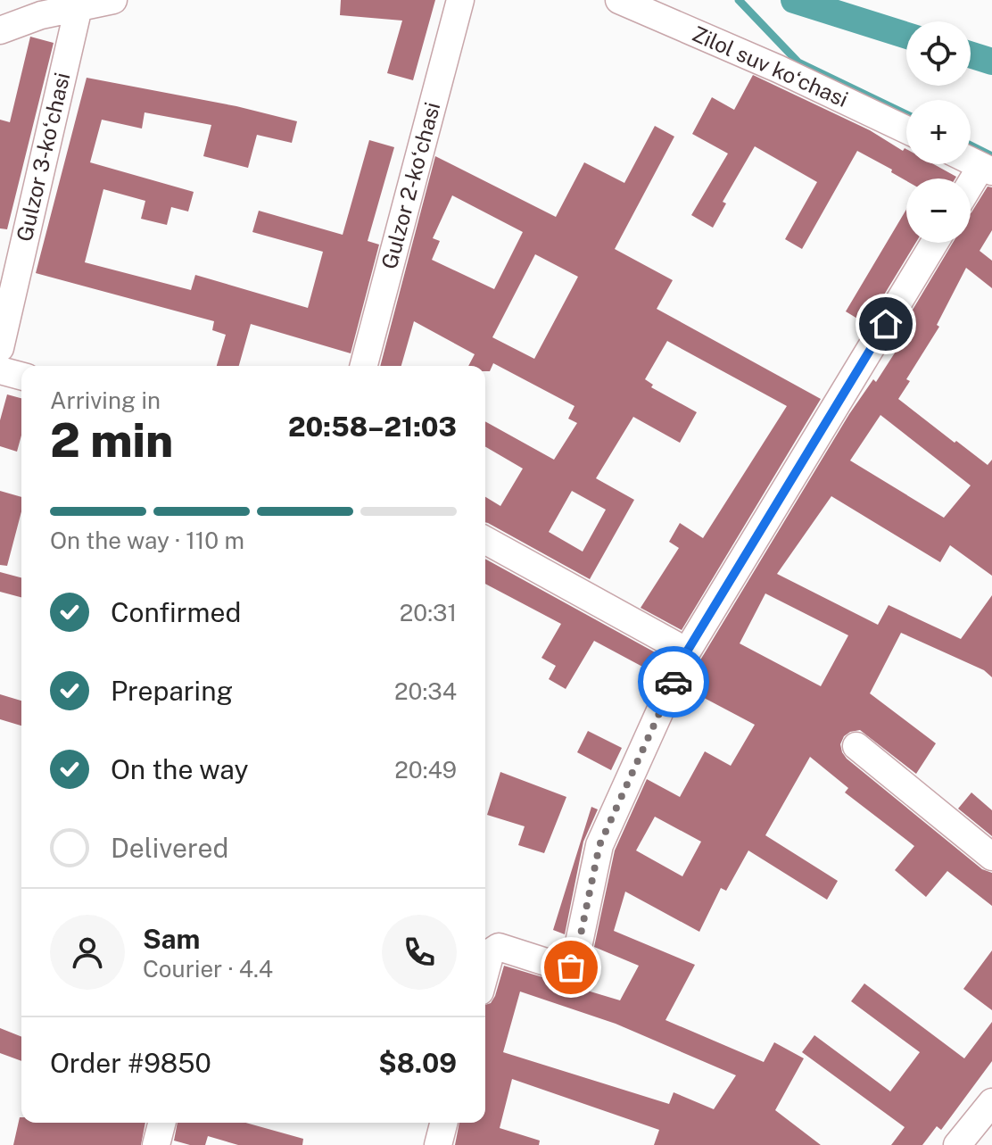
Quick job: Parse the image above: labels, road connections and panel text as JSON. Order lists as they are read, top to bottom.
{
  "streets": {
    "street": ["Zilol suv koʻchasi", "Gulzor 3-koʻchasi", "Gulzor 2-koʻchasi"]
  },
  "page": {
    "map_buttons": ["+", "−"],
    "heading": ["2 min", "Arriving in", "20:58–21:03"],
    "panel": [
      "Sam",
      "Courier · 4.4",
      "Order #9850",
      "$8.09"
    ],
    "bar": "On the way · 110 m",
    "list": [
      ["Confirmed", "20:31"],
      ["Preparing", "20:34"],
      ["On the way", "20:49"],
      "Delivered"
    ]
  }
}
